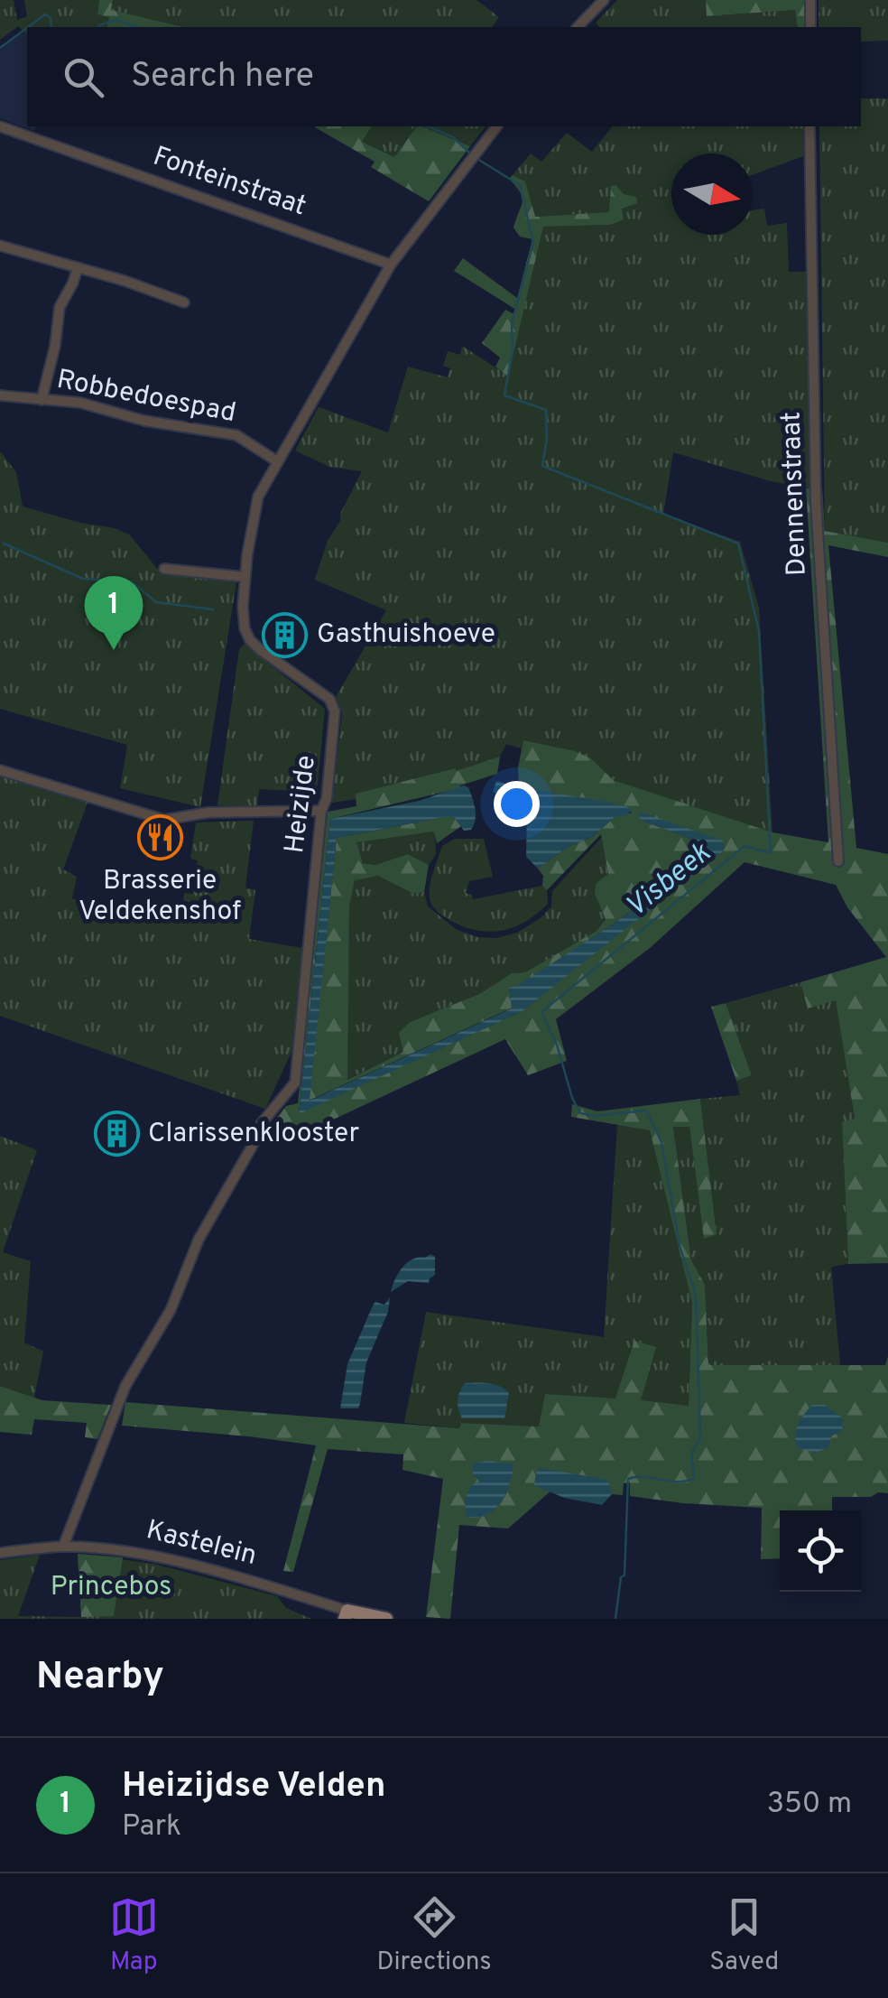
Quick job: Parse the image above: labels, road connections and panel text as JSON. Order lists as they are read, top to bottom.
{
  "streets": {
    "main road": ["Kastelein"],
    "street": [
      "Fonteinstraat",
      "Robbedoespad",
      "Dennenstraat",
      "Heizijde"
    ]
  },
  "crossings": [
    ["Fonteinstraat", "Heizijde"],
    ["Robbedoespad", "Heizijde"],
    ["Heizijde", "Kastelein"]
  ],
  "water": ["Visbeek"],
  "parks": ["Princebos"],
  "places": {
    "building": ["Gasthuishoeve", "Clarissenklooster"],
    "restaurant": ["Brasserie Veldekenshof"]
  },
  "north": "right",
  "page": {
    "search": "Search here",
    "pins": "1",
    "heading": "Nearby",
    "list": [
      {
        "mark": "1",
        "name": "Heizijdse Velden",
        "note": "Park",
        "value": "350 m"
      }
    ],
    "nav": ["Map", "Directions", "Saved"]
  }
}
